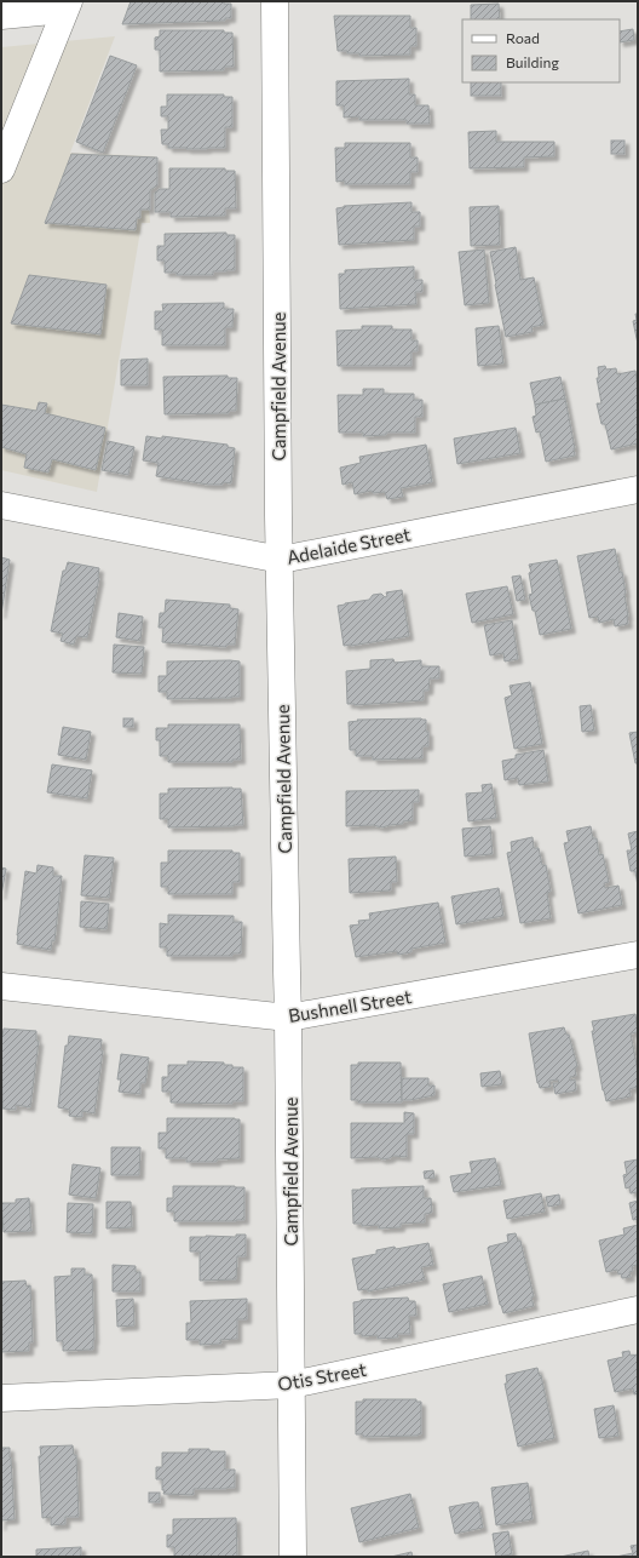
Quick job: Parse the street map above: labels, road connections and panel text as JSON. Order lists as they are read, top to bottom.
{
  "streets": {
    "street": [
      "Campfield Avenue",
      "Adelaide Street",
      "Bushnell Street",
      "Otis Street"
    ]
  },
  "crossings": [
    ["Campfield Avenue", "Adelaide Street"],
    ["Campfield Avenue", "Bushnell Street"],
    ["Campfield Avenue", "Otis Street"]
  ],
  "legend": ["Road", "Building"]
}
